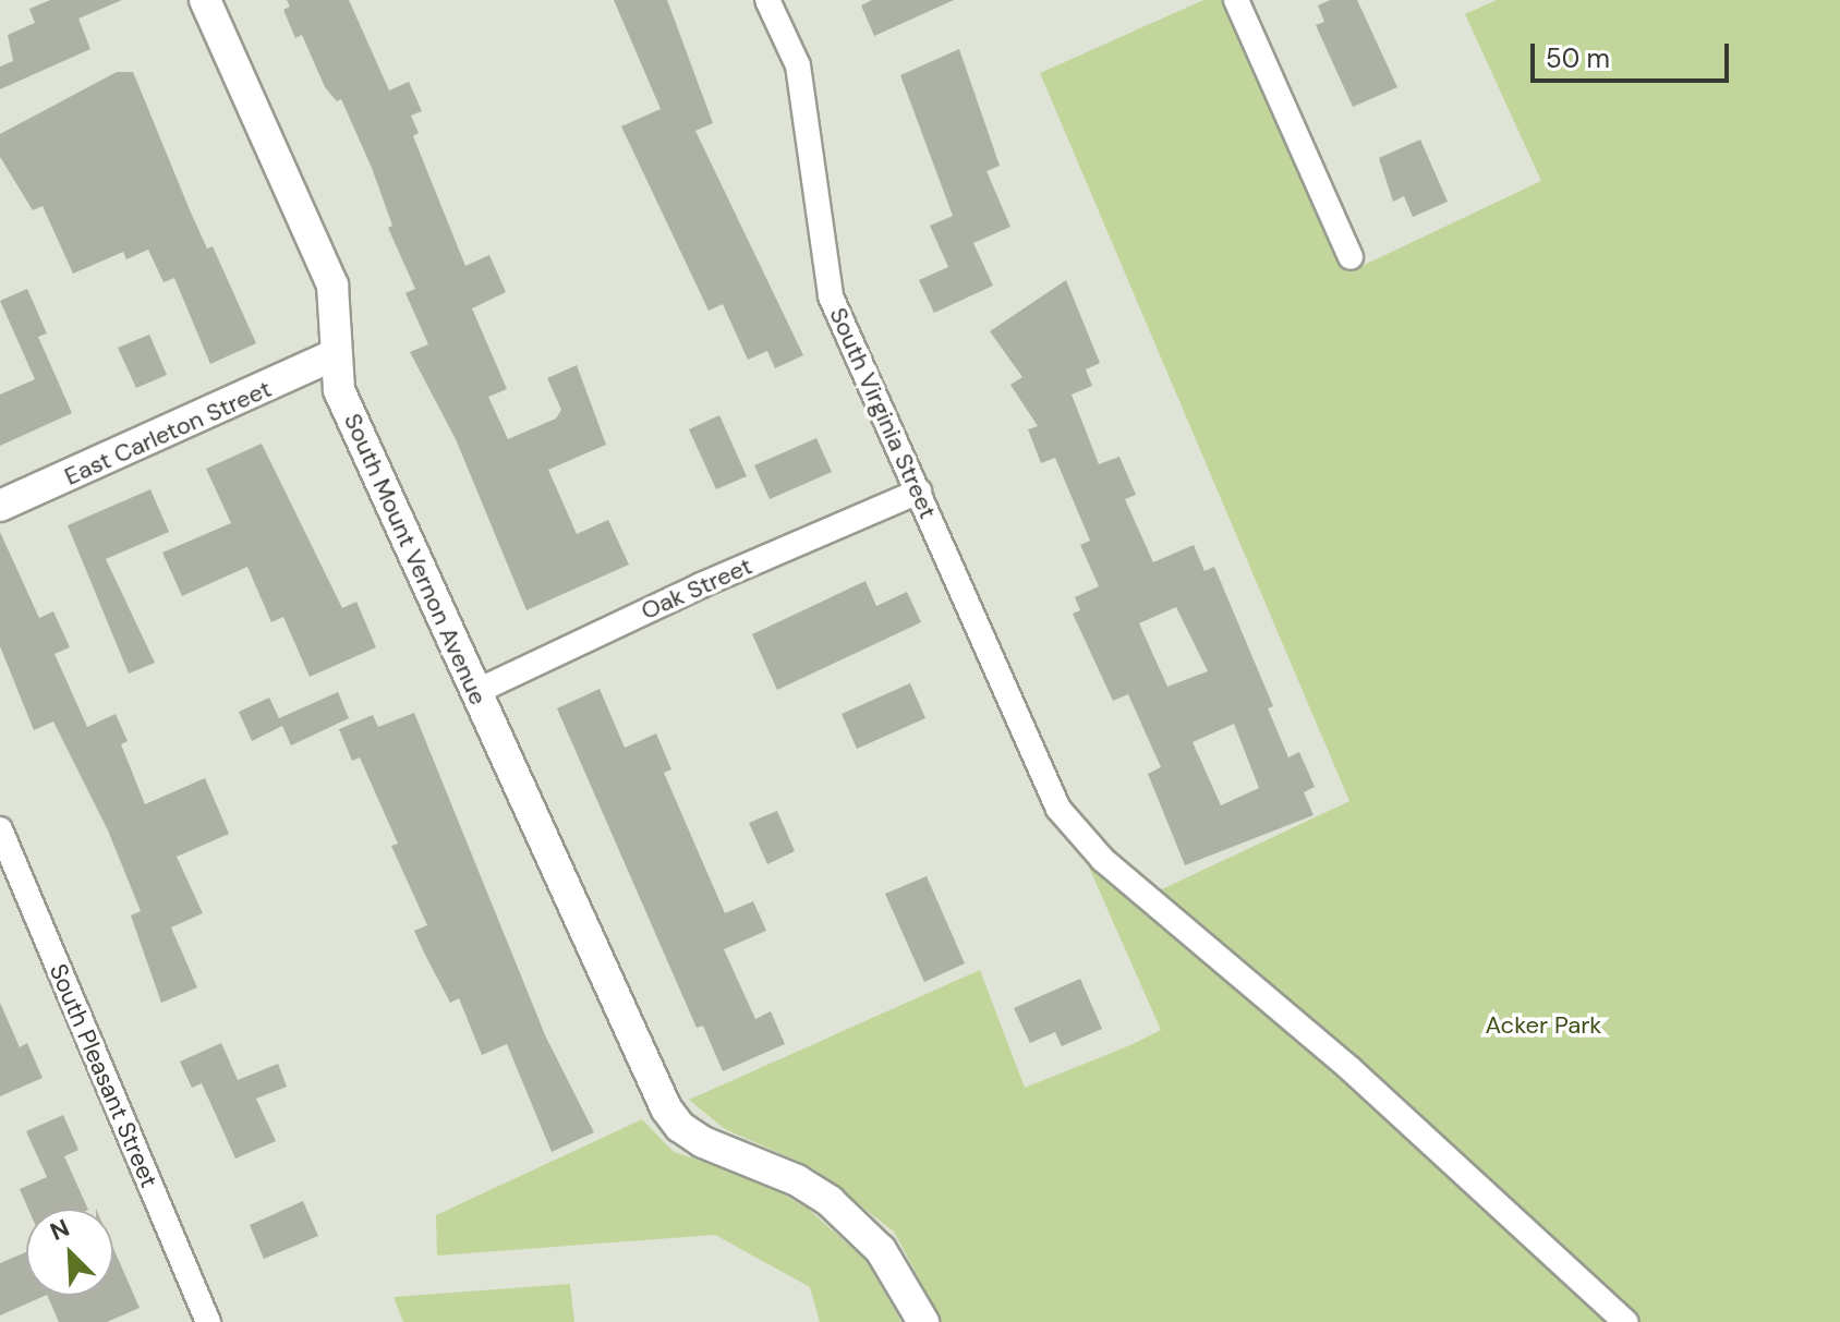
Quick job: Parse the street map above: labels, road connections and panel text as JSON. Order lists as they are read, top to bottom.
{
  "streets": {
    "street": [
      "South Virginia Street",
      "East Carleton Street",
      "South Mount Vernon Avenue",
      "Oak Street",
      "South Pleasant Street"
    ]
  },
  "crossings": [
    ["South Virginia Street", "Oak Street"],
    ["East Carleton Street", "South Mount Vernon Avenue"],
    ["South Mount Vernon Avenue", "Oak Street"]
  ],
  "parks": ["Acker Park"],
  "scale_bar": "50 m",
  "north": "top left"
}
